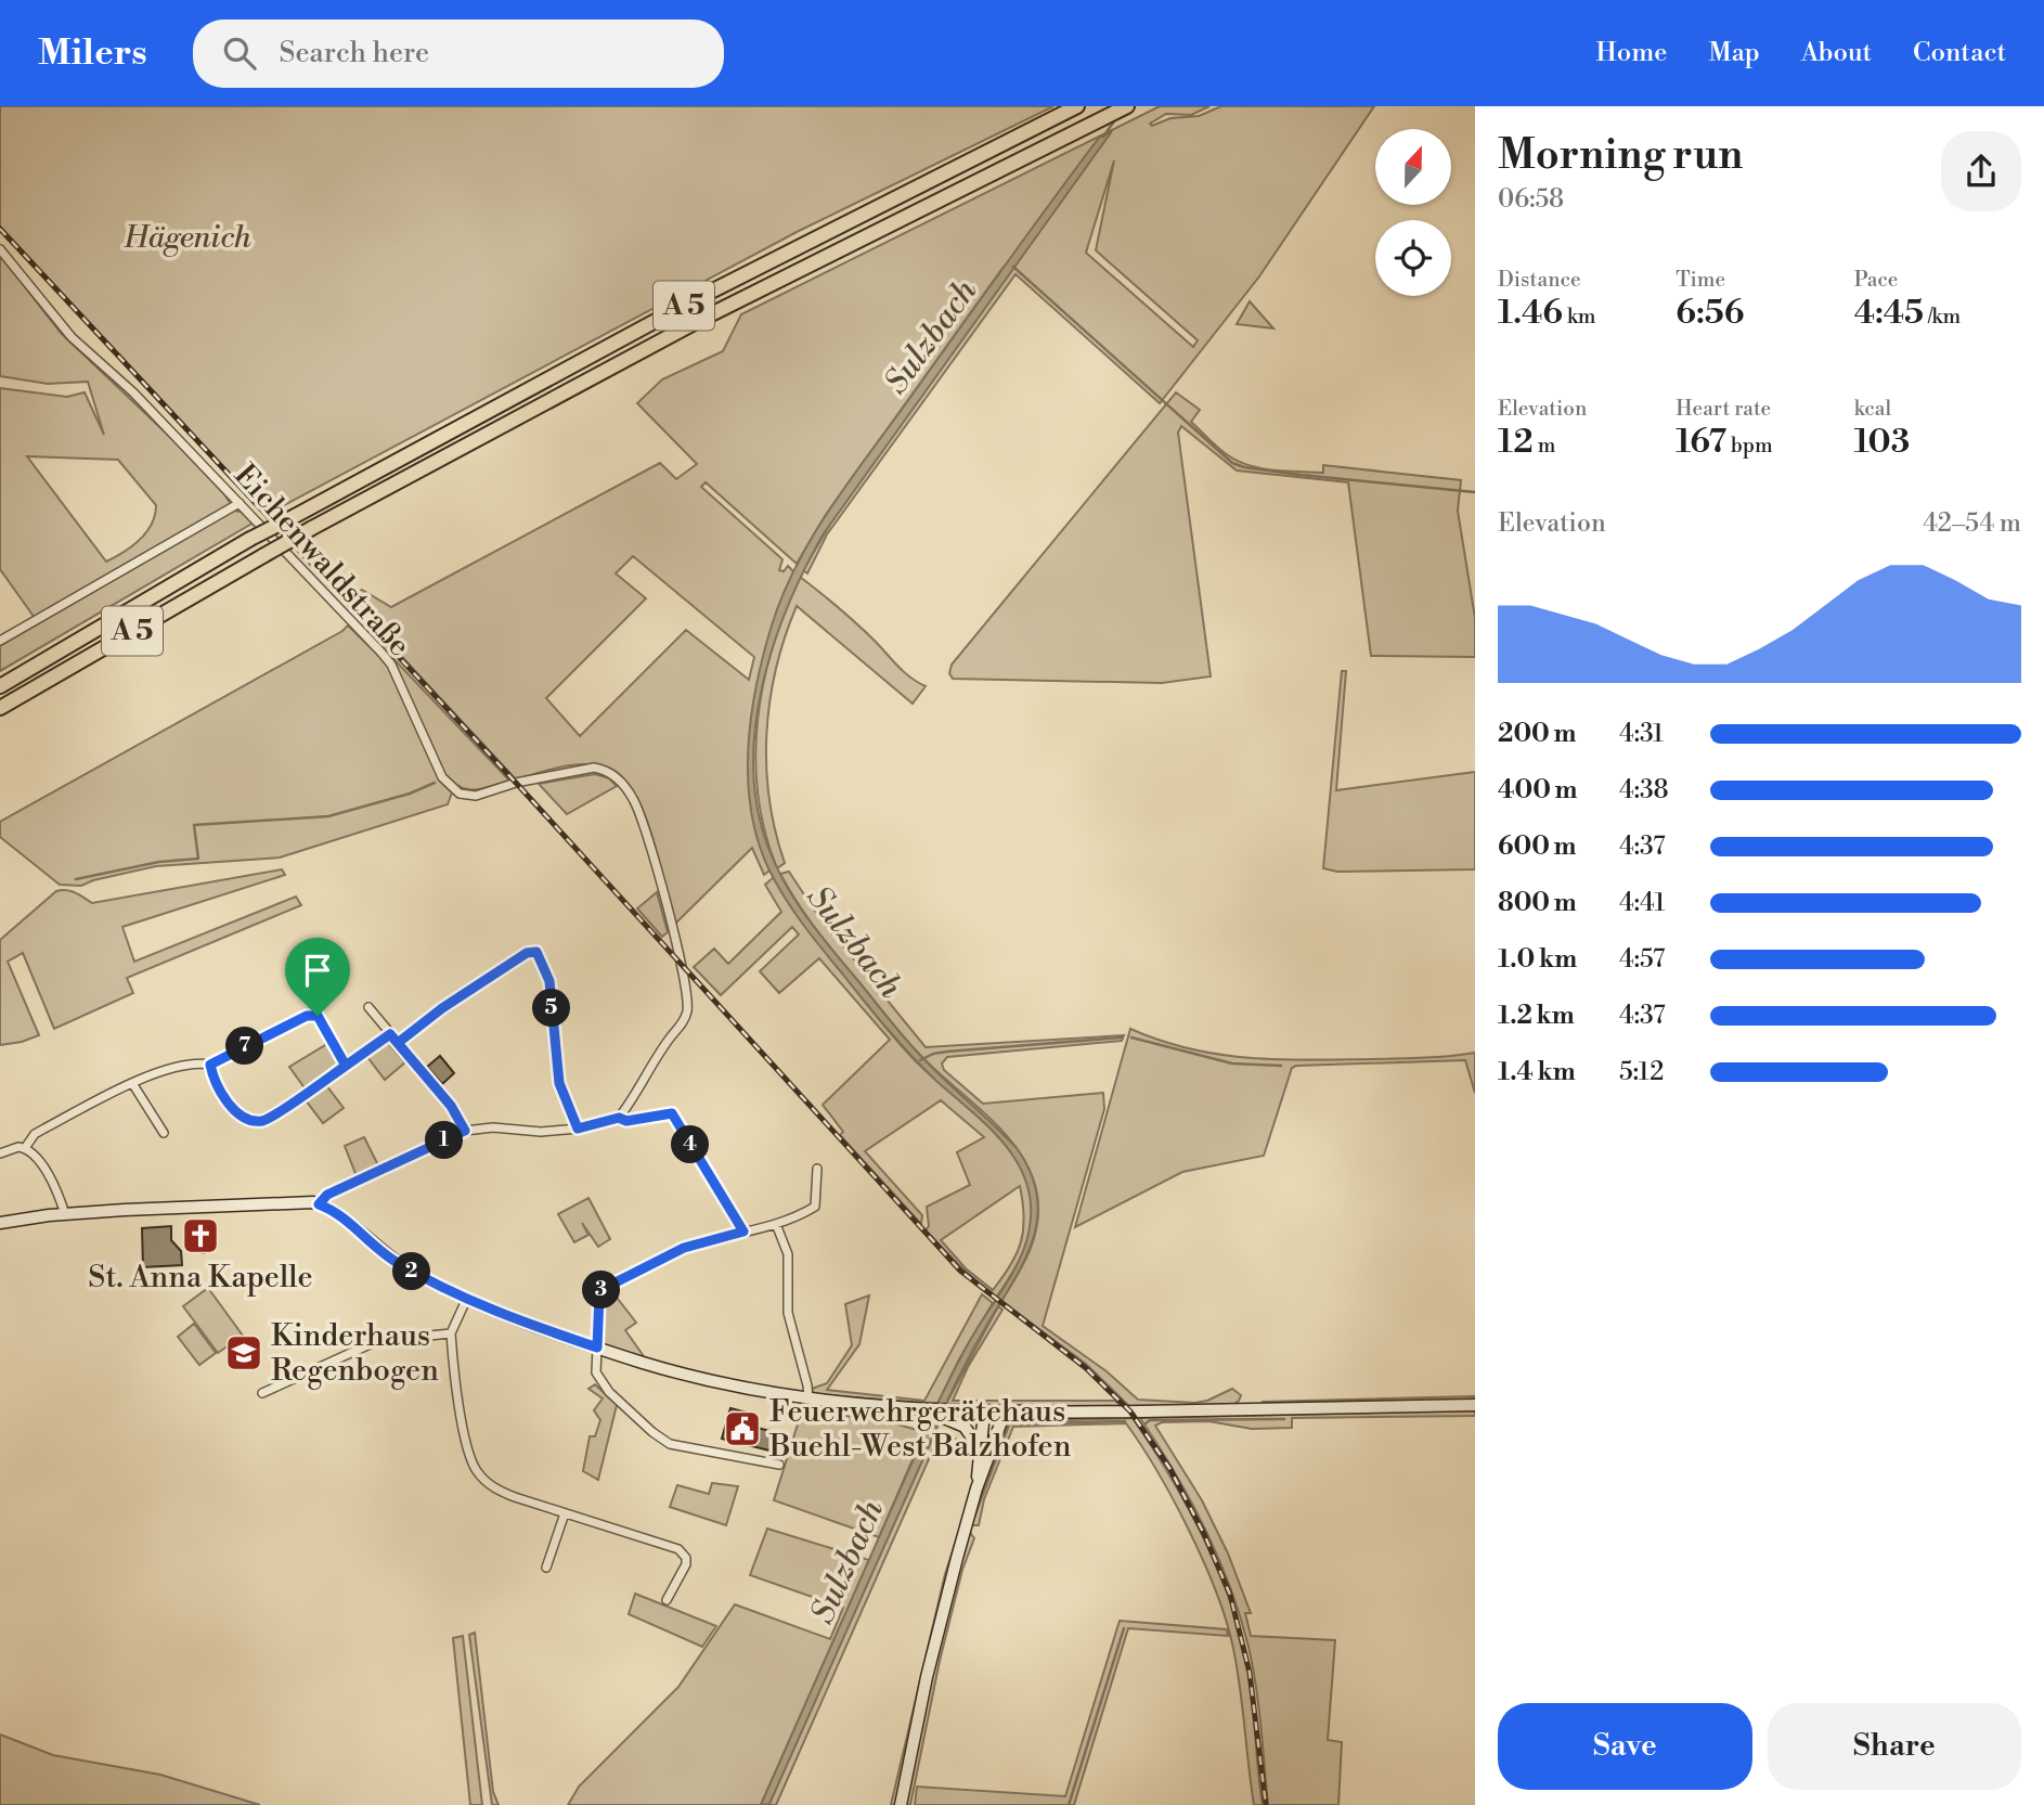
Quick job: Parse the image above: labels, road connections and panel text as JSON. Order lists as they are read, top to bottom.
{
  "streets": {
    "highway": ["A 5"],
    "street": ["Eichenwaldstraße"]
  },
  "water": ["Sulzbach"],
  "parks": ["Hägenich"],
  "places": {
    "church": ["St. Anna Kapelle"],
    "school or university": ["Kinderhaus Regenbogen"],
    "public building": ["Feuerwehrgerätehaus Buehl-West Balzhofen"]
  },
  "north": "top",
  "page": {
    "header": "Milers",
    "search": "Search here",
    "nav": [
      "Home",
      "Map",
      "About",
      "Contact"
    ],
    "heading": ["Morning run", "06:58"],
    "stats": [
      ["Distance", "1.46 km"],
      ["Time", "6:56"],
      ["Pace", "4:45 /km"],
      ["Elevation", "12 m"],
      ["Heart rate", "167 bpm"],
      ["kcal", "103"]
    ],
    "chart": ["Elevation", "42–54 m"],
    "list": [
      {
        "name": "200 m",
        "note": "4:31"
      },
      {
        "name": "400 m",
        "note": "4:38"
      },
      {
        "name": "600 m",
        "note": "4:37"
      },
      {
        "name": "800 m",
        "note": "4:41"
      },
      {
        "name": "1.0 km",
        "note": "4:57"
      },
      {
        "name": "1.2 km",
        "note": "4:37"
      },
      {
        "name": "1.4 km",
        "note": "5:12"
      }
    ],
    "pins": [
      "5",
      "7",
      "1",
      "4",
      "2",
      "3"
    ],
    "buttons": ["Save", "Share"]
  }
}
